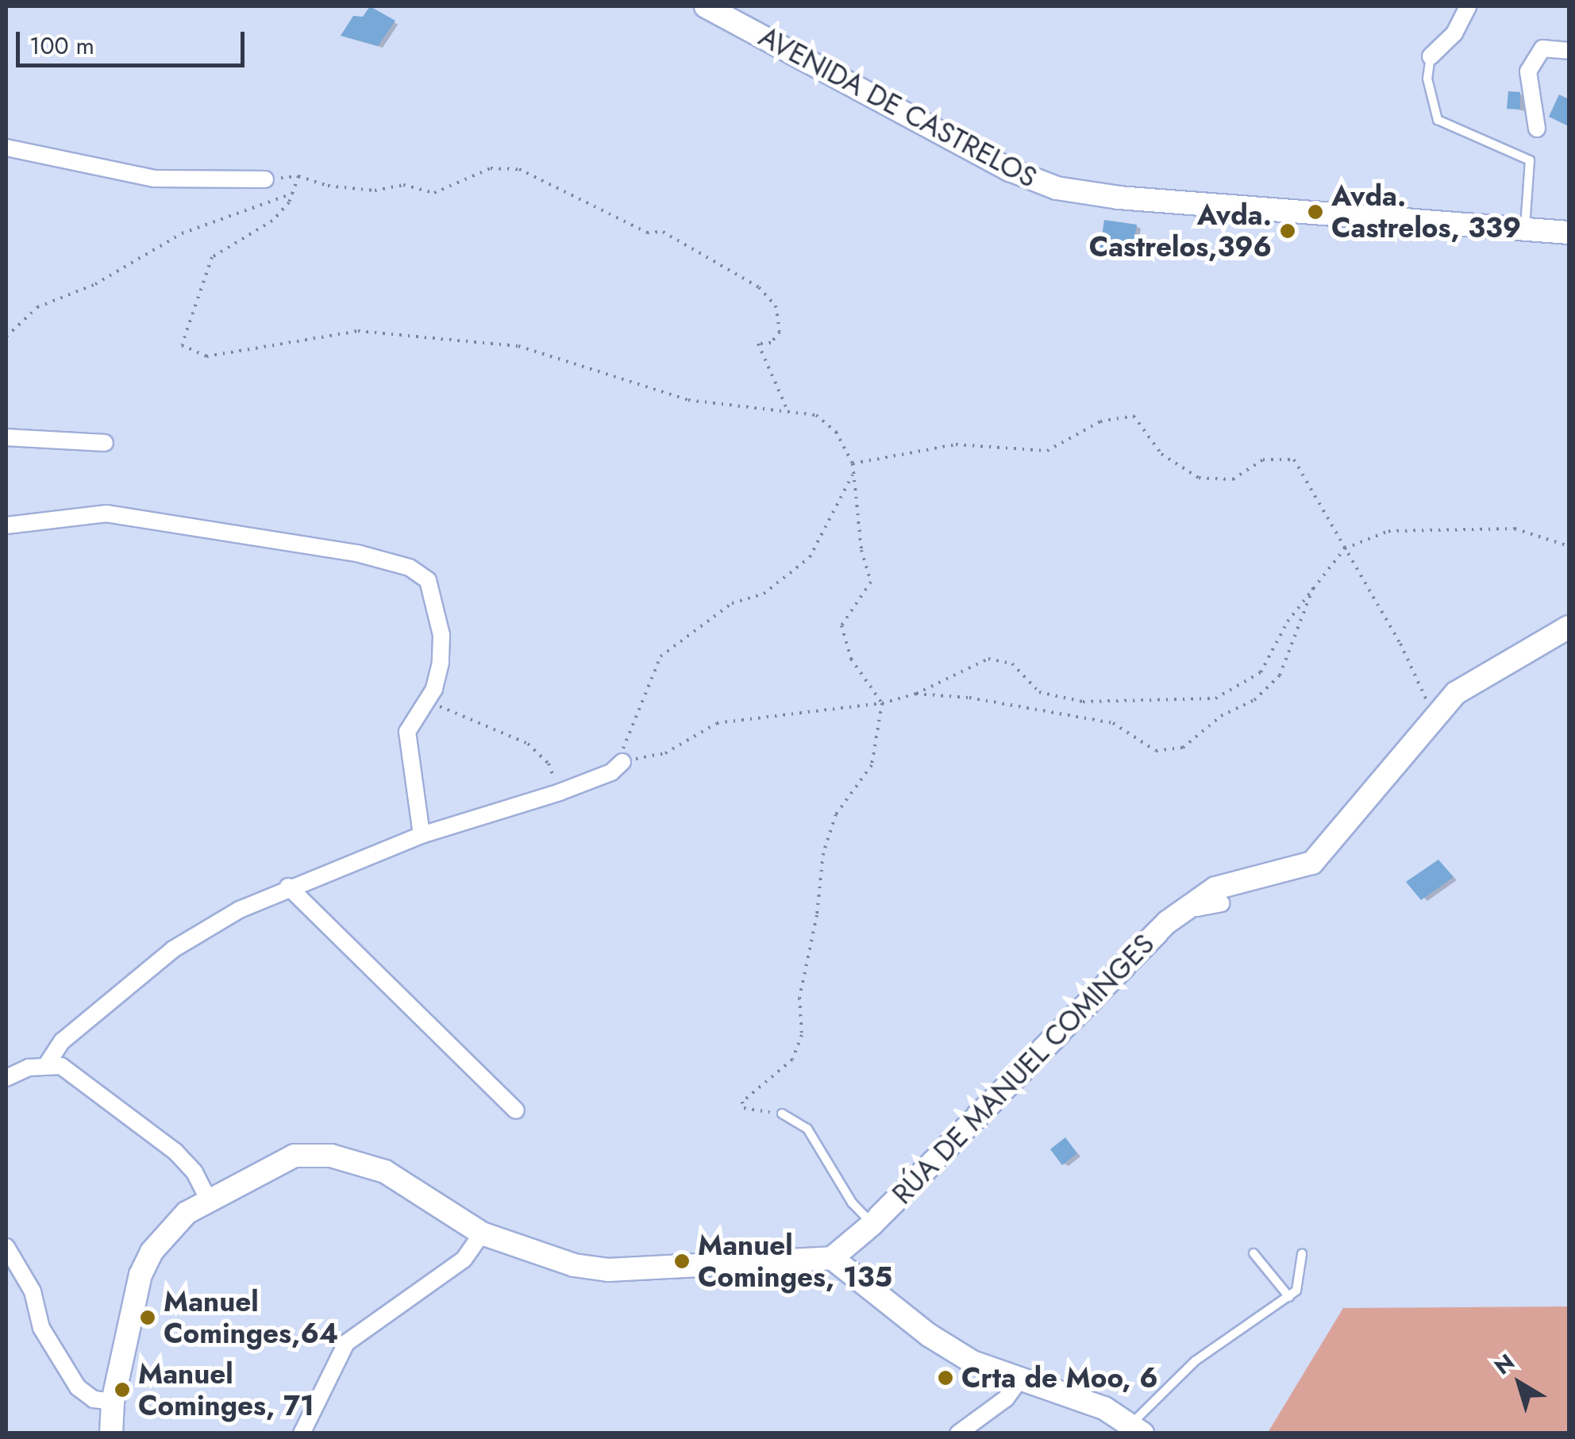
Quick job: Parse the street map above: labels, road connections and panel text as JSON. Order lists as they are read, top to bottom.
{
  "streets": {
    "street": ["AVENIDA DE CASTRELOS", "RÚA DE MANUEL COMINGES"]
  },
  "places": [
    "Avda. Castrelos, 339",
    "Avda. Castrelos,396",
    "Manuel Cominges, 135",
    "Manuel Cominges,64",
    "Crta de Moo, 6",
    "Manuel Cominges, 71"
  ],
  "scale_bar": "100 m",
  "north": "top left"
}
